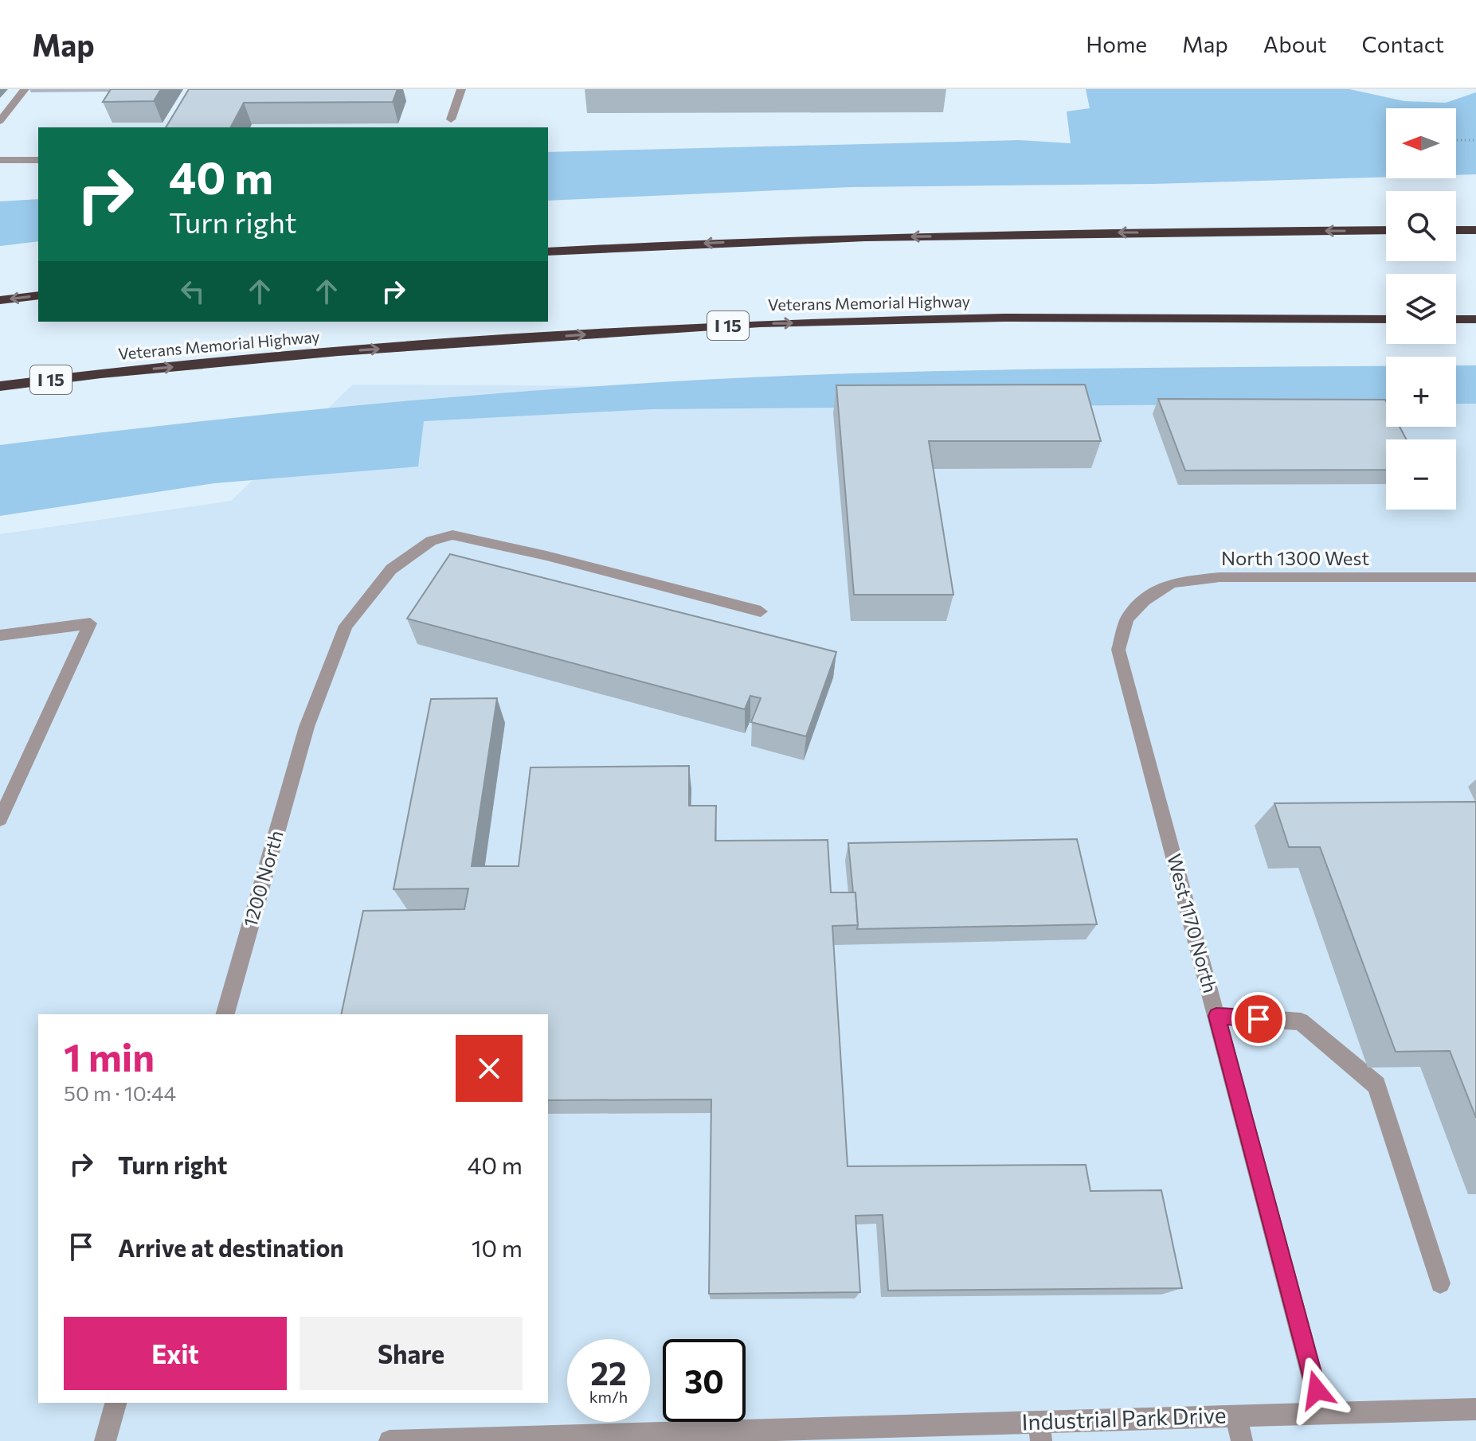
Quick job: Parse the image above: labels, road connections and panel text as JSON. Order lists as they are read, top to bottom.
{
  "streets": {
    "highway": ["Veterans Memorial Highway", "I 15"],
    "street": [
      "North 1300 West",
      "1200 North",
      "West 1170 North",
      "Industrial Park Drive"
    ]
  },
  "crossings": [
    ["North 1300 West", "West 1170 North"],
    ["West 1170 North", "Industrial Park Drive"]
  ],
  "north": "left",
  "page": {
    "header": "Map",
    "nav": [
      "Home",
      "Map",
      "About",
      "Contact"
    ],
    "map_buttons": ["+", "−"],
    "turn": ["40 m", "Turn right"],
    "heading": ["1 min", "50 m · 10:44"],
    "list": [
      {
        "name": "Turn right",
        "value": "40 m"
      },
      {
        "name": "Arrive at destination",
        "value": "10 m"
      }
    ],
    "buttons": ["Exit", "Share"],
    "speed": "22 km/h",
    "limit": "30"
  }
}
